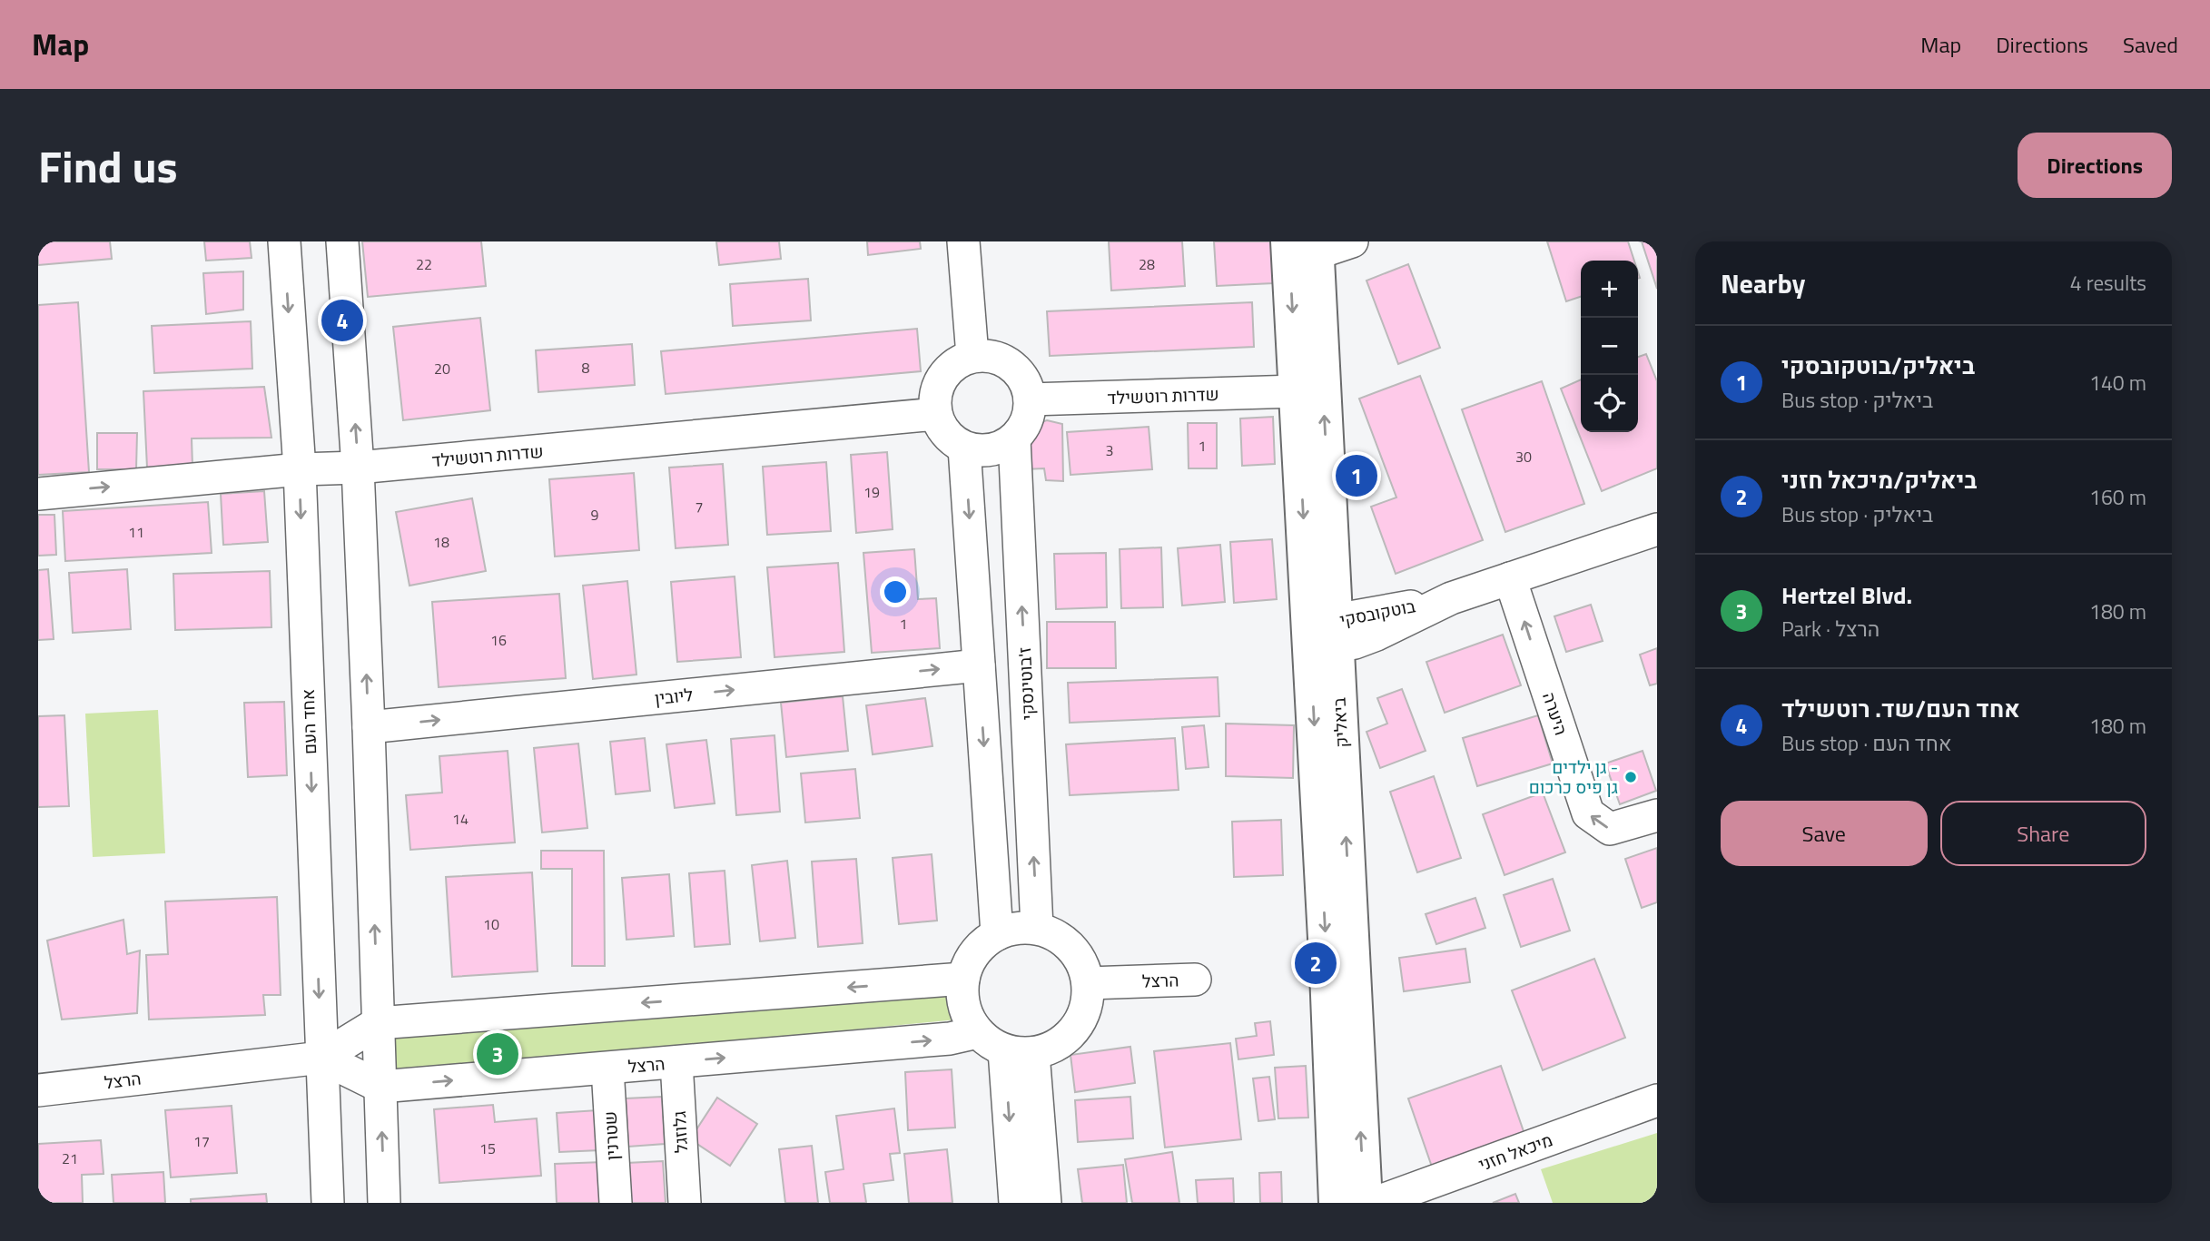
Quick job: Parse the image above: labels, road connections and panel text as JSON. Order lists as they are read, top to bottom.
{
  "streets": {
    "main road": ["ביאליק"],
    "street": [
      "שדרות רוטשילד",
      "בוטקובסקי",
      "ז'בוטינסקי",
      "ליובין",
      "היערה",
      "אחד העם",
      "הרצל",
      "גלוזגל",
      "שטרנין",
      "מיכאל חזני"
    ]
  },
  "crossings": [
    ["שדרות רוטשילד", "ז'בוטינסקי"],
    ["שדרות רוטשילד", "אחד העם"],
    ["שדרות רוטשילד", "ביאליק"],
    ["בוטקובסקי", "היערה"],
    ["בוטקובסקי", "ביאליק"],
    ["ז'בוטינסקי", "הרצל"],
    ["אחד העם", "הרצל"],
    ["הרצל", "גלוזגל"],
    ["הרצל", "שטרנין"]
  ],
  "one_way": ["ליובין", "היערה"],
  "places": ["גן ילדים - גן פיס כרכום"],
  "house_numbers": [
    "22",
    "28",
    "8",
    "20",
    "1",
    "3",
    "30",
    "19",
    "7",
    "9",
    "11",
    "18",
    "1",
    "16",
    "14",
    "10",
    "17",
    "15",
    "21"
  ],
  "page": {
    "header": "Map",
    "nav": ["Map", "Directions", "Saved"],
    "title": "Find us",
    "buttons": [
      "Directions",
      ["Save", "Share"]
    ],
    "heading": ["Nearby", "4 results"],
    "map_buttons": ["+", "−"],
    "pins": [
      "4",
      "1",
      "2",
      "3"
    ],
    "list": [
      {
        "mark": "1",
        "name": "ביאליק/בוטקובסקי",
        "note": "Bus stop · ביאליק",
        "value": "140 m"
      },
      {
        "mark": "2",
        "name": "ביאליק/מיכאל חזני",
        "note": "Bus stop · ביאליק",
        "value": "160 m"
      },
      {
        "mark": "3",
        "name": "Hertzel Blvd.",
        "note": "Park · הרצל",
        "value": "180 m"
      },
      {
        "mark": "4",
        "name": "אחד העם/שד. רוטשילד",
        "note": "Bus stop · אחד העם",
        "value": "180 m"
      }
    ]
  }
}
